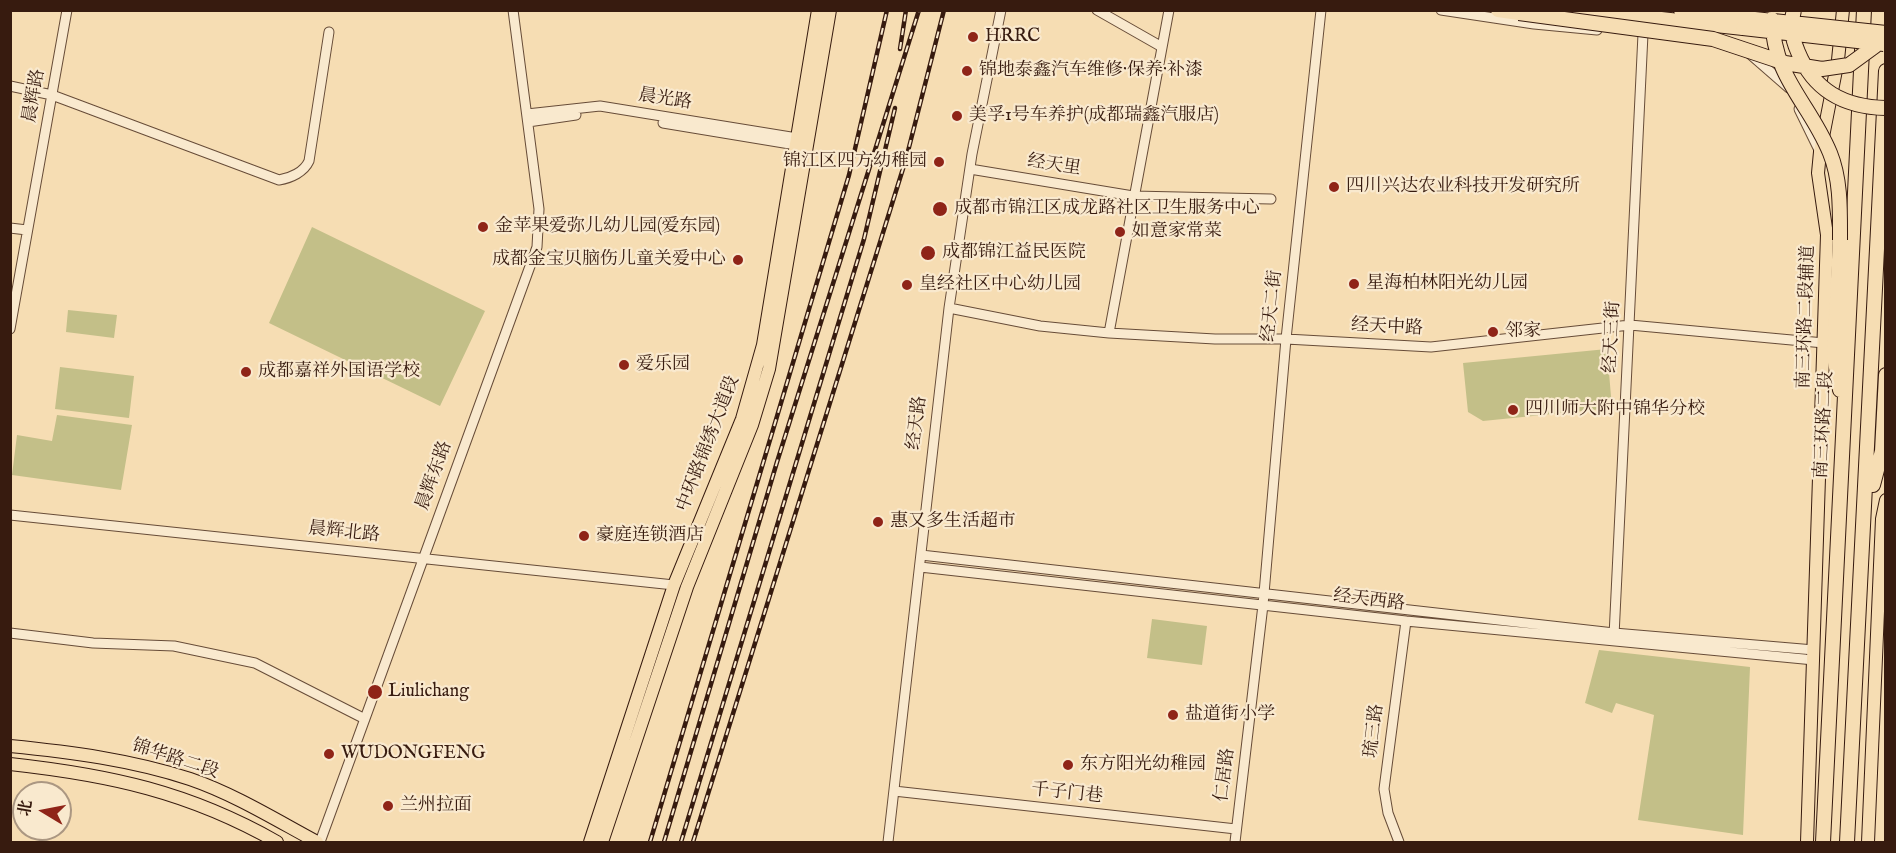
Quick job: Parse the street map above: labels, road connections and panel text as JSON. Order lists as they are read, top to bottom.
{
  "streets": {
    "highway": ["南三环路二段"],
    "main road": ["南三环路二段辅道", "中环路锦绣大道段", "锦华路二段"],
    "street": [
      "晨辉路",
      "晨光路",
      "经天里",
      "经天二街",
      "经天中路",
      "经天三街",
      "经天路",
      "晨辉东路",
      "晨辉北路",
      "经天西路",
      "琉三路",
      "仁居路",
      "千子门巷"
    ]
  },
  "crossings": [
    ["晨光路", "中环路锦绣大道段"],
    ["晨光路", "晨辉东路"],
    ["经天里", "经天路"],
    ["经天二街", "经天中路"],
    ["经天二街", "经天西路"],
    ["经天二街", "仁居路"],
    ["南三环路二段辅道", "经天中路"],
    ["南三环路二段辅道", "经天西路"],
    ["经天中路", "经天三街"],
    ["经天中路", "经天路"],
    ["经天三街", "经天西路"],
    ["经天路", "经天西路"],
    ["经天路", "千子门巷"],
    ["中环路锦绣大道段", "晨辉北路"],
    ["晨辉东路", "晨辉北路"],
    ["晨辉东路", "锦华路二段"],
    ["经天西路", "琉三路"],
    ["经天西路", "仁居路"],
    ["仁居路", "千子门巷"]
  ],
  "places": [
    "HRRC",
    "锦地泰鑫汽车维修·保养·补漆",
    "美孚1号车养护(成都瑞鑫汽服店)",
    "锦江区四方幼稚园",
    "四川兴达农业科技开发研究所",
    "成都市锦江区成龙路社区卫生服务中心",
    "金苹果爱弥儿幼儿园(爱东园)",
    "如意家常菜",
    "成都锦江益民医院",
    "成都金宝贝脑伤儿童关爱中心",
    "星海柏林阳光幼儿园",
    "皇经社区中心幼儿园",
    "邻家",
    "爱乐园",
    "成都嘉祥外国语学校",
    "四川师大附中锦华分校",
    "惠又多生活超市",
    "豪庭连锁酒店",
    "Liulichang",
    "盐道街小学",
    "WUDONGFENG",
    "东方阳光幼稚园",
    "兰州拉面"
  ],
  "north": "left"
}
